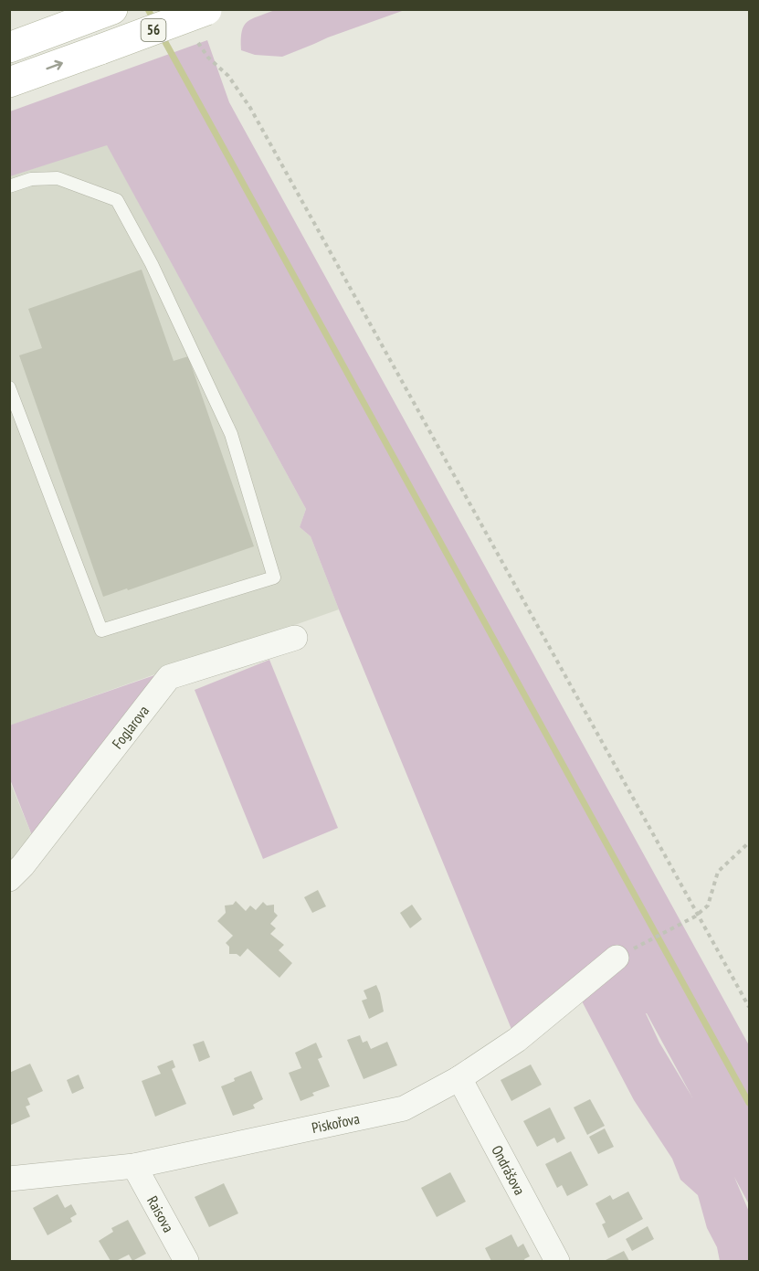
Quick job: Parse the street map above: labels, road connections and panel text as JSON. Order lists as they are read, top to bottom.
{
  "streets": {
    "main road": ["56"],
    "street": [
      "Foglarova",
      "Piskořova",
      "Ondrášova",
      "Raisova"
    ]
  },
  "crossings": [
    ["Piskořova", "Ondrášova"],
    ["Piskořova", "Raisova"]
  ]
}
